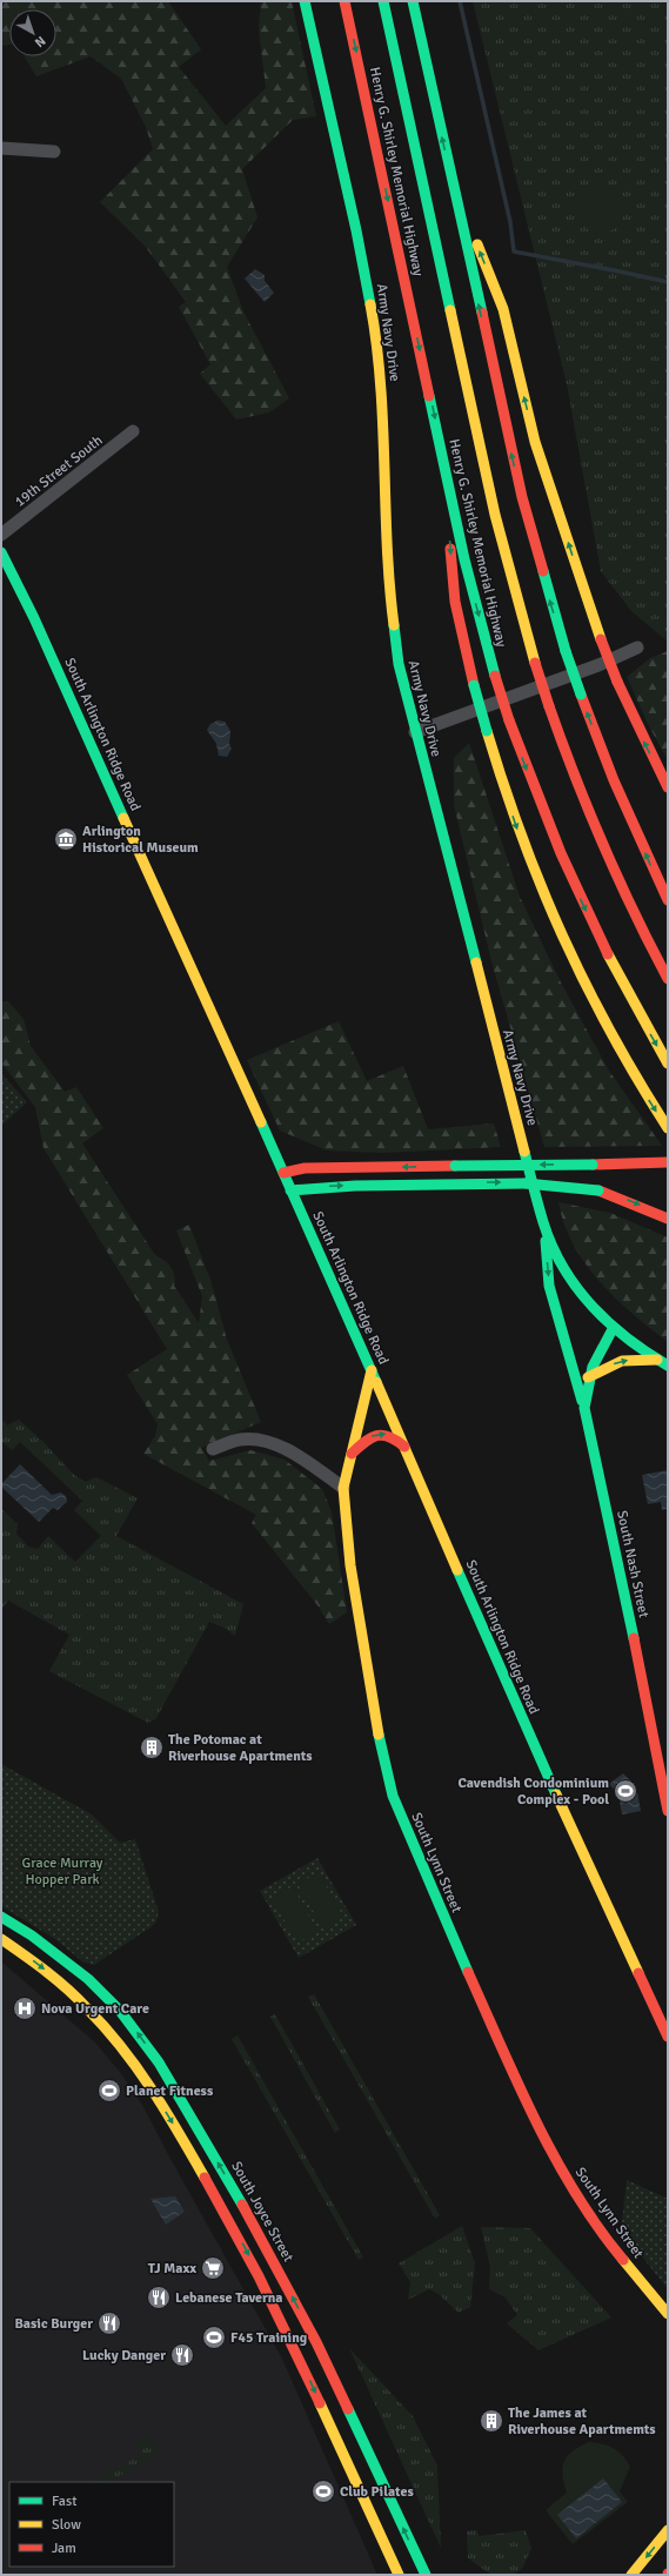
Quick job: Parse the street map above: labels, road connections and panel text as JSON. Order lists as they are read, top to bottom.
{
  "streets": {
    "main road": [
      "Henry G. Shirley Memorial Highway",
      "Army Navy Drive",
      "South Arlington Ridge Road",
      "South Nash Street",
      "South Lynn Street",
      "South Joyce Street"
    ],
    "street": ["19th Street South"]
  },
  "crossings": [
    ["Army Navy Drive", "South Nash Street"],
    ["South Arlington Ridge Road", "South Lynn Street"]
  ],
  "parks": ["Grace Murray Hopper Park"],
  "places": {
    "museum": ["Arlington Historical Museum"],
    "building": ["The Potomac at Riverhouse Apartments", "The James at Riverhouse Apartmemts"],
    "sports": [
      "Cavendish Condominium Complex - Pool",
      "Planet Fitness",
      "F45 Training",
      "Club Pilates"
    ],
    "hospital": ["Nova Urgent Care"],
    "supermarket": ["TJ Maxx"],
    "restaurant": ["Lebanese Taverna", "Basic Burger", "Lucky Danger"]
  },
  "legend": ["Fast", "Slow", "Jam"],
  "north": "bottom right"
}
